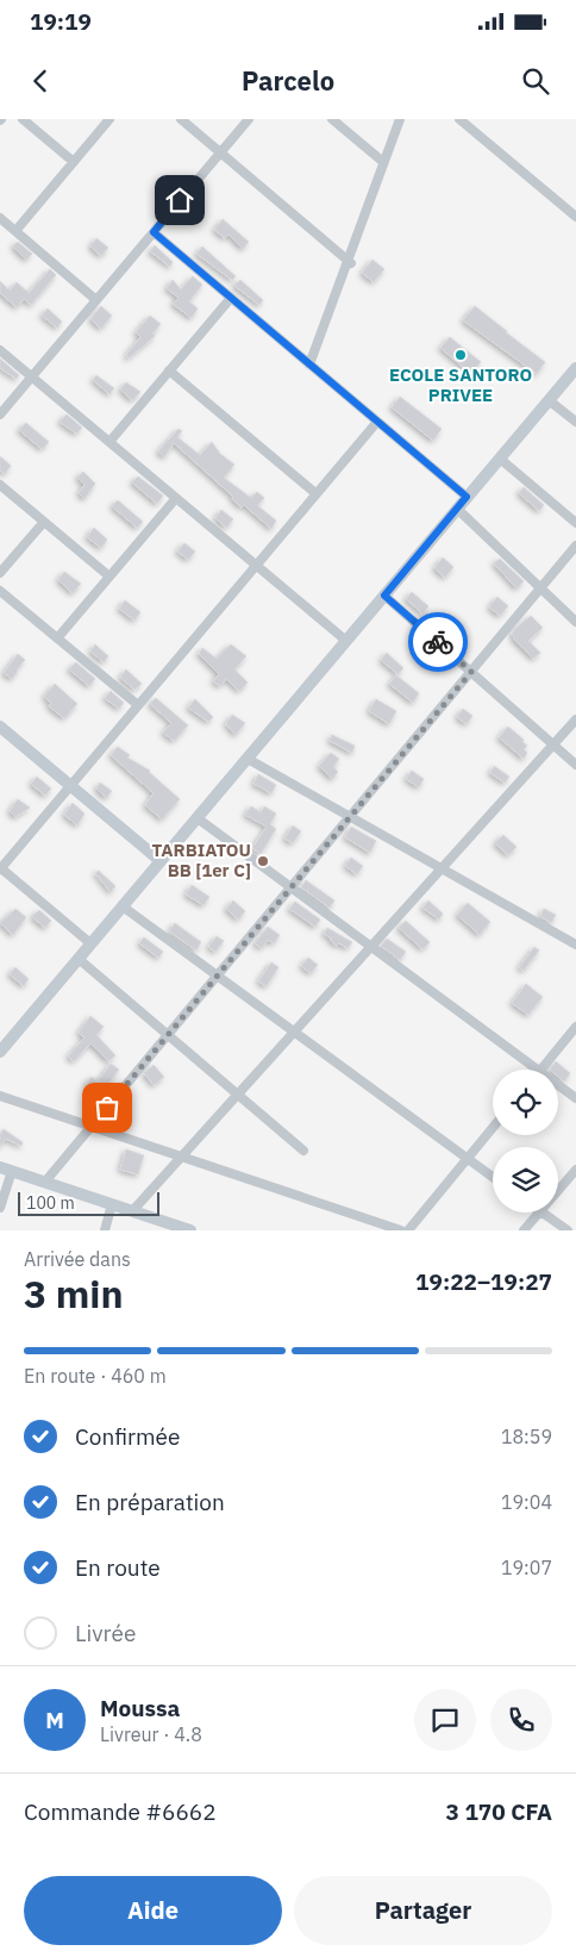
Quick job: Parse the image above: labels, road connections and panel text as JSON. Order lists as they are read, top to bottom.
{
  "places": ["ECOLE SANTORO PRIVEE", "TARBIATOU BB [1er C]"],
  "scale_bar": "100 m",
  "page": {
    "status": "19:19",
    "header": "Parcelo",
    "scale": "100 m",
    "heading": ["3 min", "Arrivée dans", "19:22–19:27"],
    "panel": [
      "Moussa",
      "Livreur · 4.8",
      "Commande #6662",
      "3 170 CFA"
    ],
    "bar": "En route · 460 m",
    "list": [
      ["Confirmée", "18:59"],
      ["En préparation", "19:04"],
      ["En route", "19:07"],
      "Livrée"
    ],
    "round": "M",
    "buttons": ["Aide", "Partager"]
  }
}
